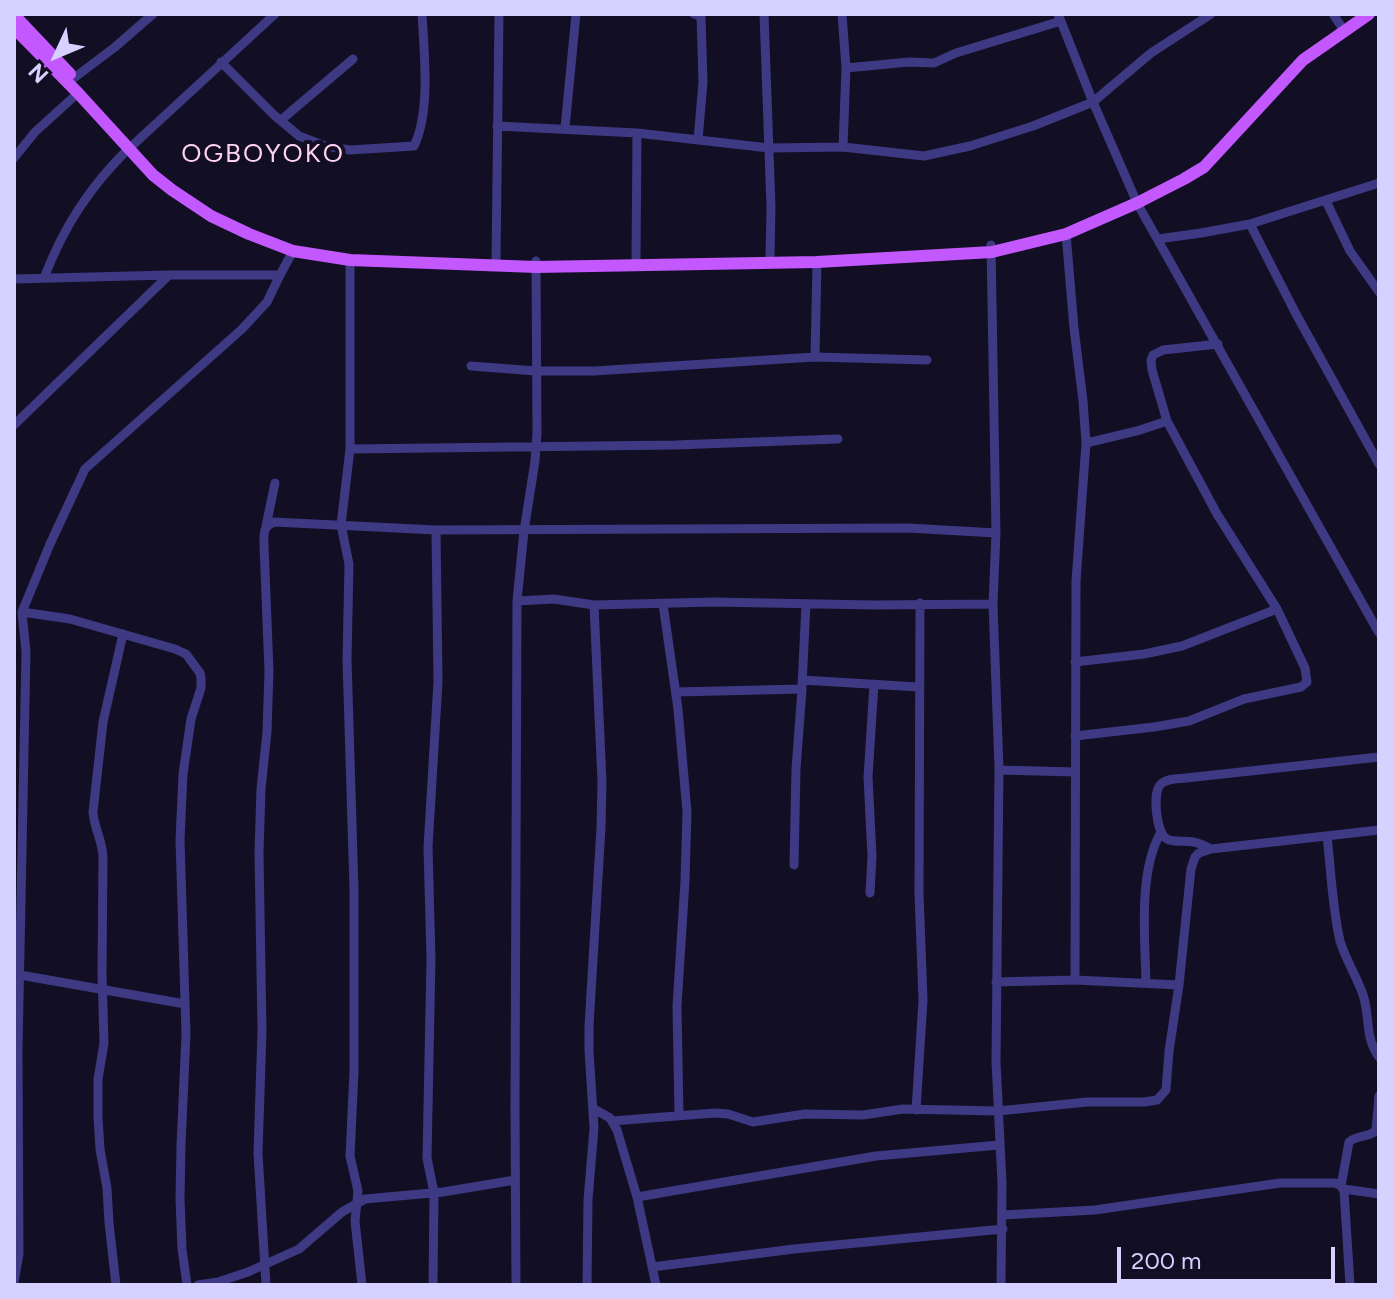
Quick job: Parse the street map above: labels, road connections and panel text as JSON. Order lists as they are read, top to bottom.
{
  "districts": ["OGBOYOKO"],
  "scale_bar": "200 m",
  "north": "bottom left"
}
